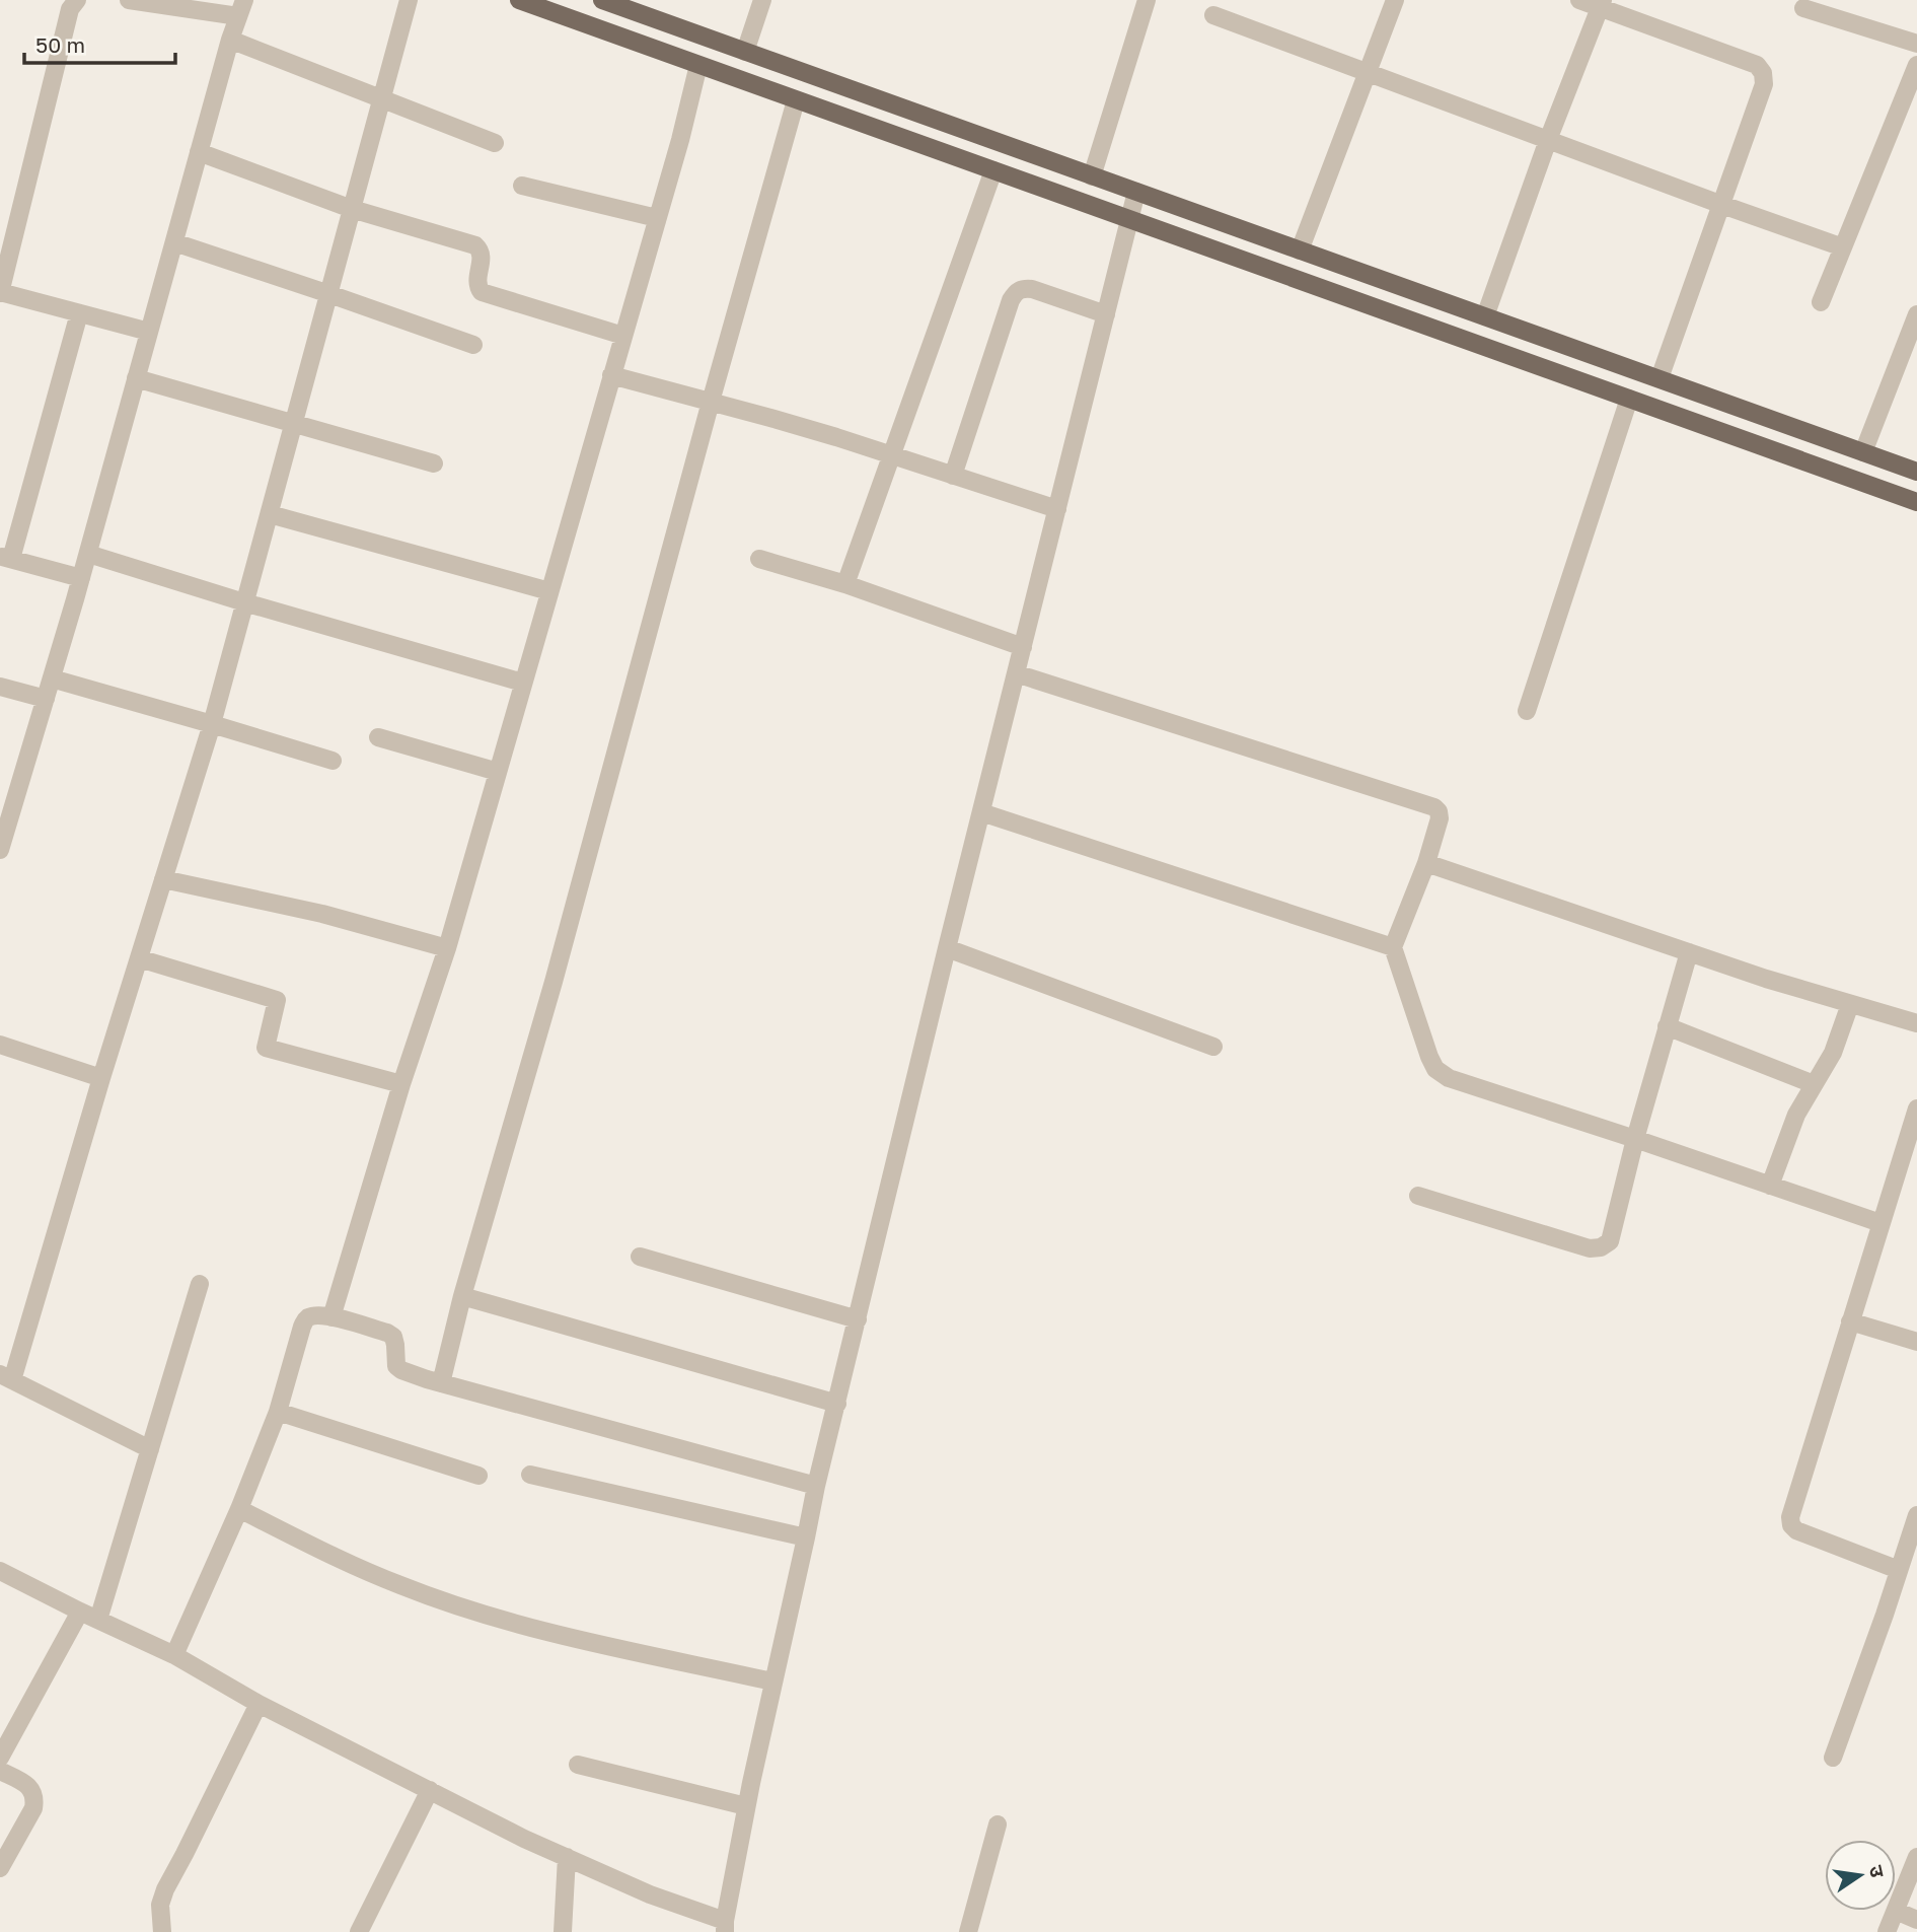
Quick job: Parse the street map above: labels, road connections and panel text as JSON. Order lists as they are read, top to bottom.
{
  "scale_bar": "50 m",
  "north": "right"
}
